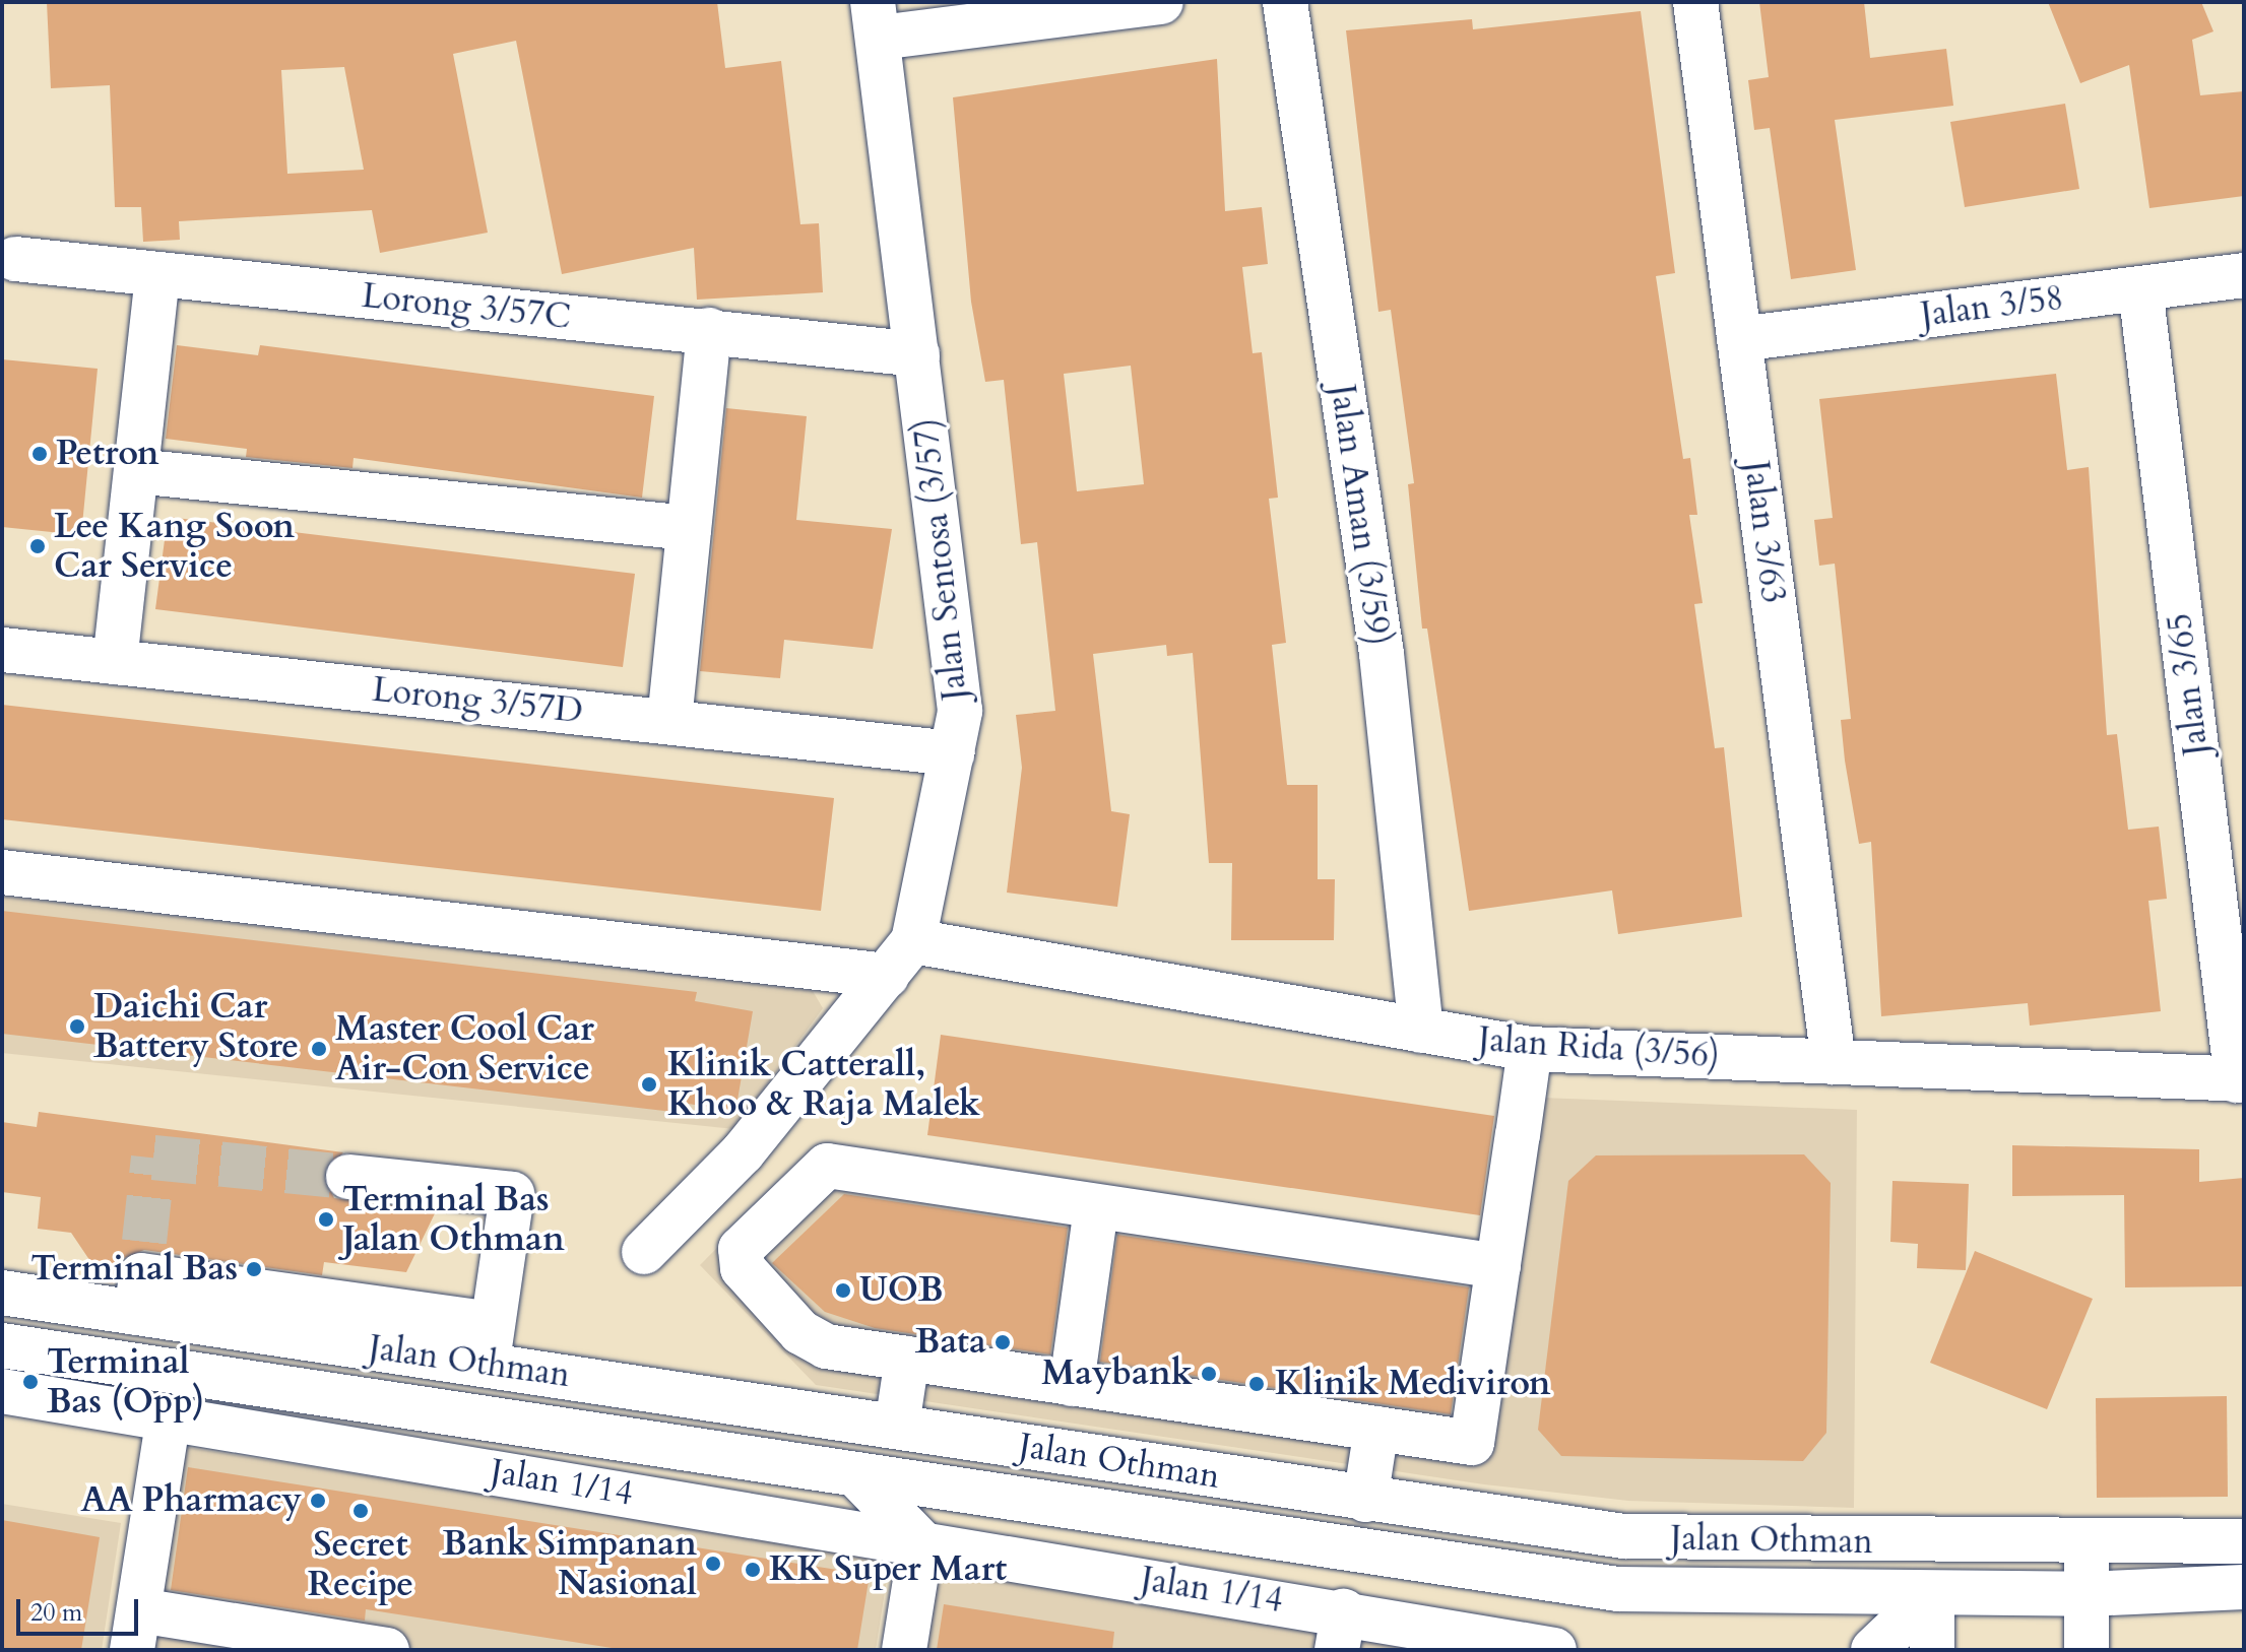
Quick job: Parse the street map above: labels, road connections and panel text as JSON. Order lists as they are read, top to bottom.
{
  "streets": {
    "street": [
      "Lorong 3/57C",
      "Jalan 3/58",
      "Jalan Aman (3/59)",
      "Jalan 3/63",
      "Jalan Sentosa (3/57)",
      "Jalan 3/65",
      "Lorong 3/57D",
      "Jalan Rida (3/56)",
      "Jalan Othman",
      "Jalan 1/14"
    ]
  },
  "crossings": [
    ["Lorong 3/57C", "Jalan Sentosa (3/57)"],
    ["Jalan 3/58", "Jalan 3/63"],
    ["Jalan 3/58", "Jalan 3/65"],
    ["Jalan Aman (3/59)", "Jalan Rida (3/56)"],
    ["Jalan 3/63", "Jalan Rida (3/56)"],
    ["Jalan Sentosa (3/57)", "Lorong 3/57D"],
    ["Jalan Sentosa (3/57)", "Jalan Rida (3/56)"],
    ["Jalan 3/65", "Jalan Rida (3/56)"]
  ],
  "places": [
    "Petron",
    "Lee Kang Soon Car Service",
    "Daichi Car Battery Store",
    "Master Cool Car Air-Con Service",
    "Klinik Catterall, Khoo & Raja Malek",
    "Terminal Bas Jalan Othman",
    "Terminal Bas",
    "UOB",
    "Bata",
    "Maybank",
    "Terminal Bas (Opp)",
    "Klinik Mediviron",
    "AA Pharmacy",
    "Secret Recipe",
    "Bank Simpanan Nasional",
    "KK Super Mart"
  ],
  "scale_bar": "20 m"
}
